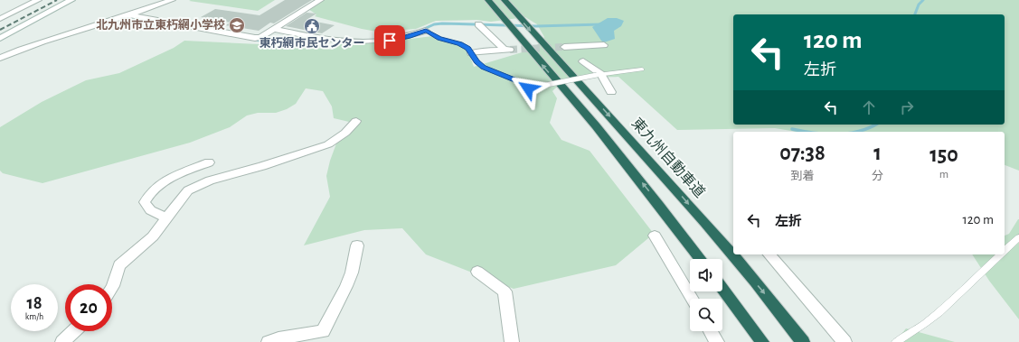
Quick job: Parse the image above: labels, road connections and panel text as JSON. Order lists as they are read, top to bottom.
{
  "streets": {
    "highway": ["東九州自動車道"]
  },
  "places": {
    "school or university": ["北九州市立東朽網小学校"],
    "public building": ["東朽網市民センター"]
  },
  "page": {
    "turn": ["120 m", "左折"],
    "eta": [
      "07:38",
      "到着",
      "1",
      "分",
      "150",
      "m"
    ],
    "list": [
      {
        "name": "左折",
        "value": "120 m"
      }
    ],
    "speed": "18 km/h",
    "limit": "20"
  }
}
